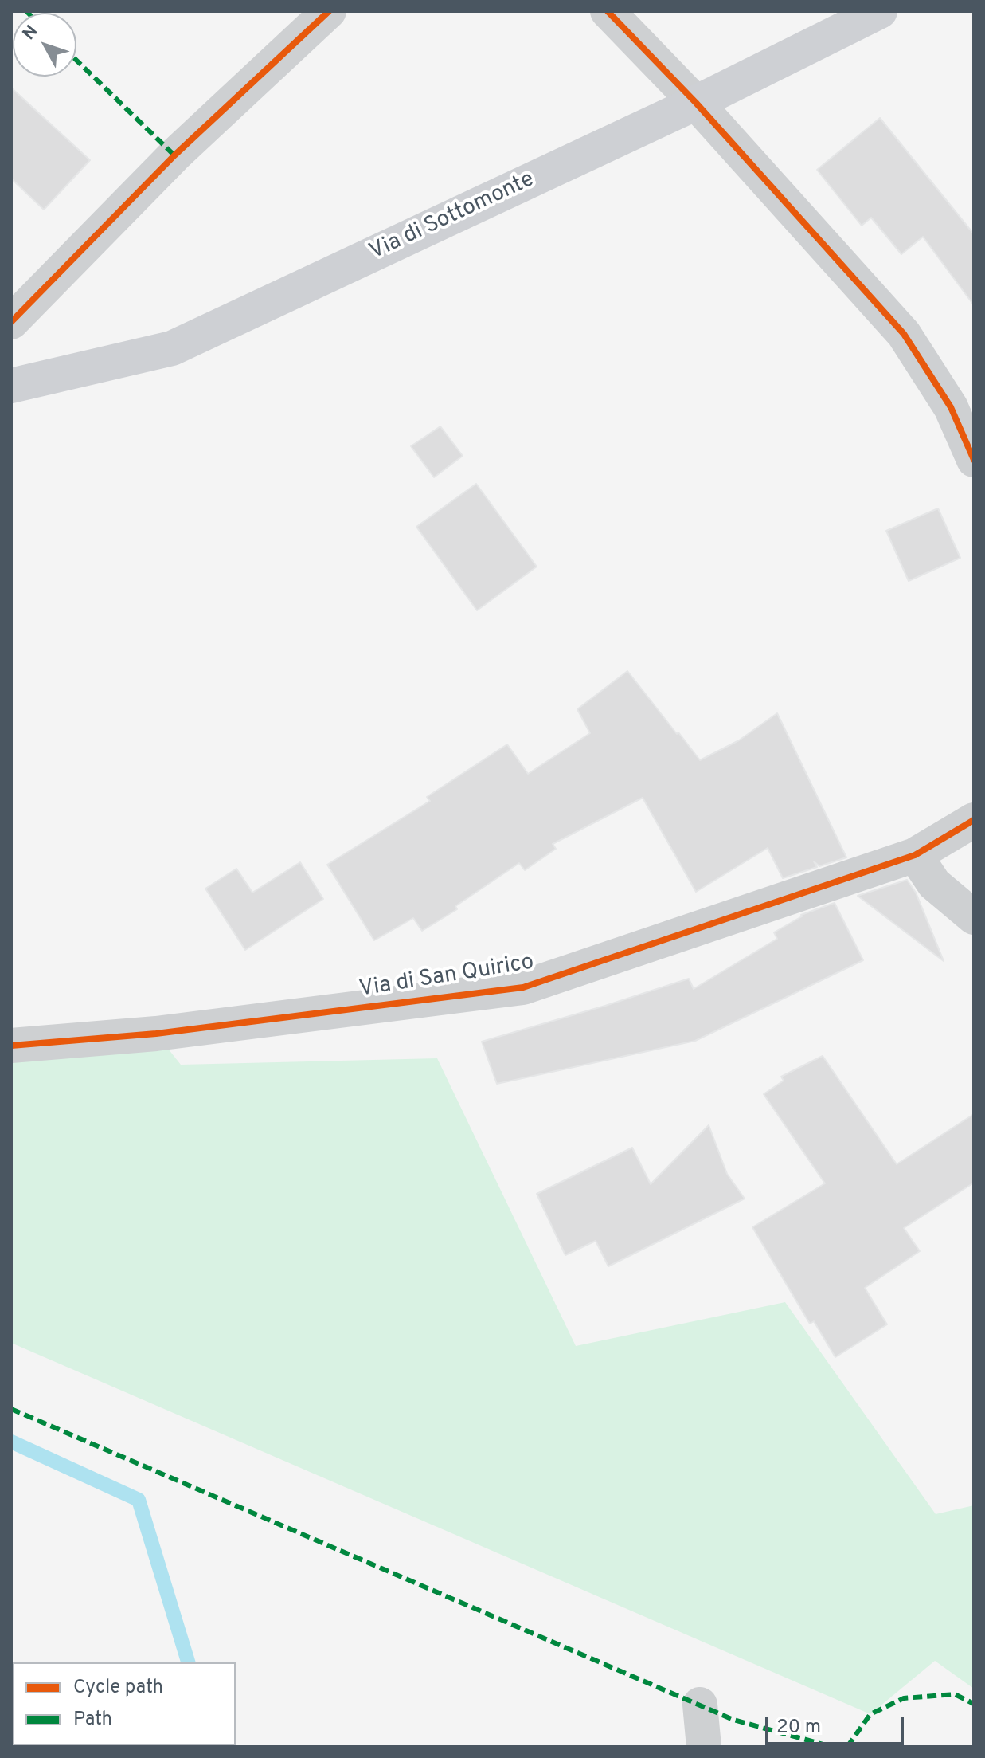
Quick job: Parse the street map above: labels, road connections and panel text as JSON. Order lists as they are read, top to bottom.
{
  "streets": {
    "main road": ["Via di Sottomonte"],
    "street": ["Via di San Quirico"]
  },
  "legend": ["Cycle path", "Path"],
  "scale_bar": "20 m",
  "north": "top left"
}
